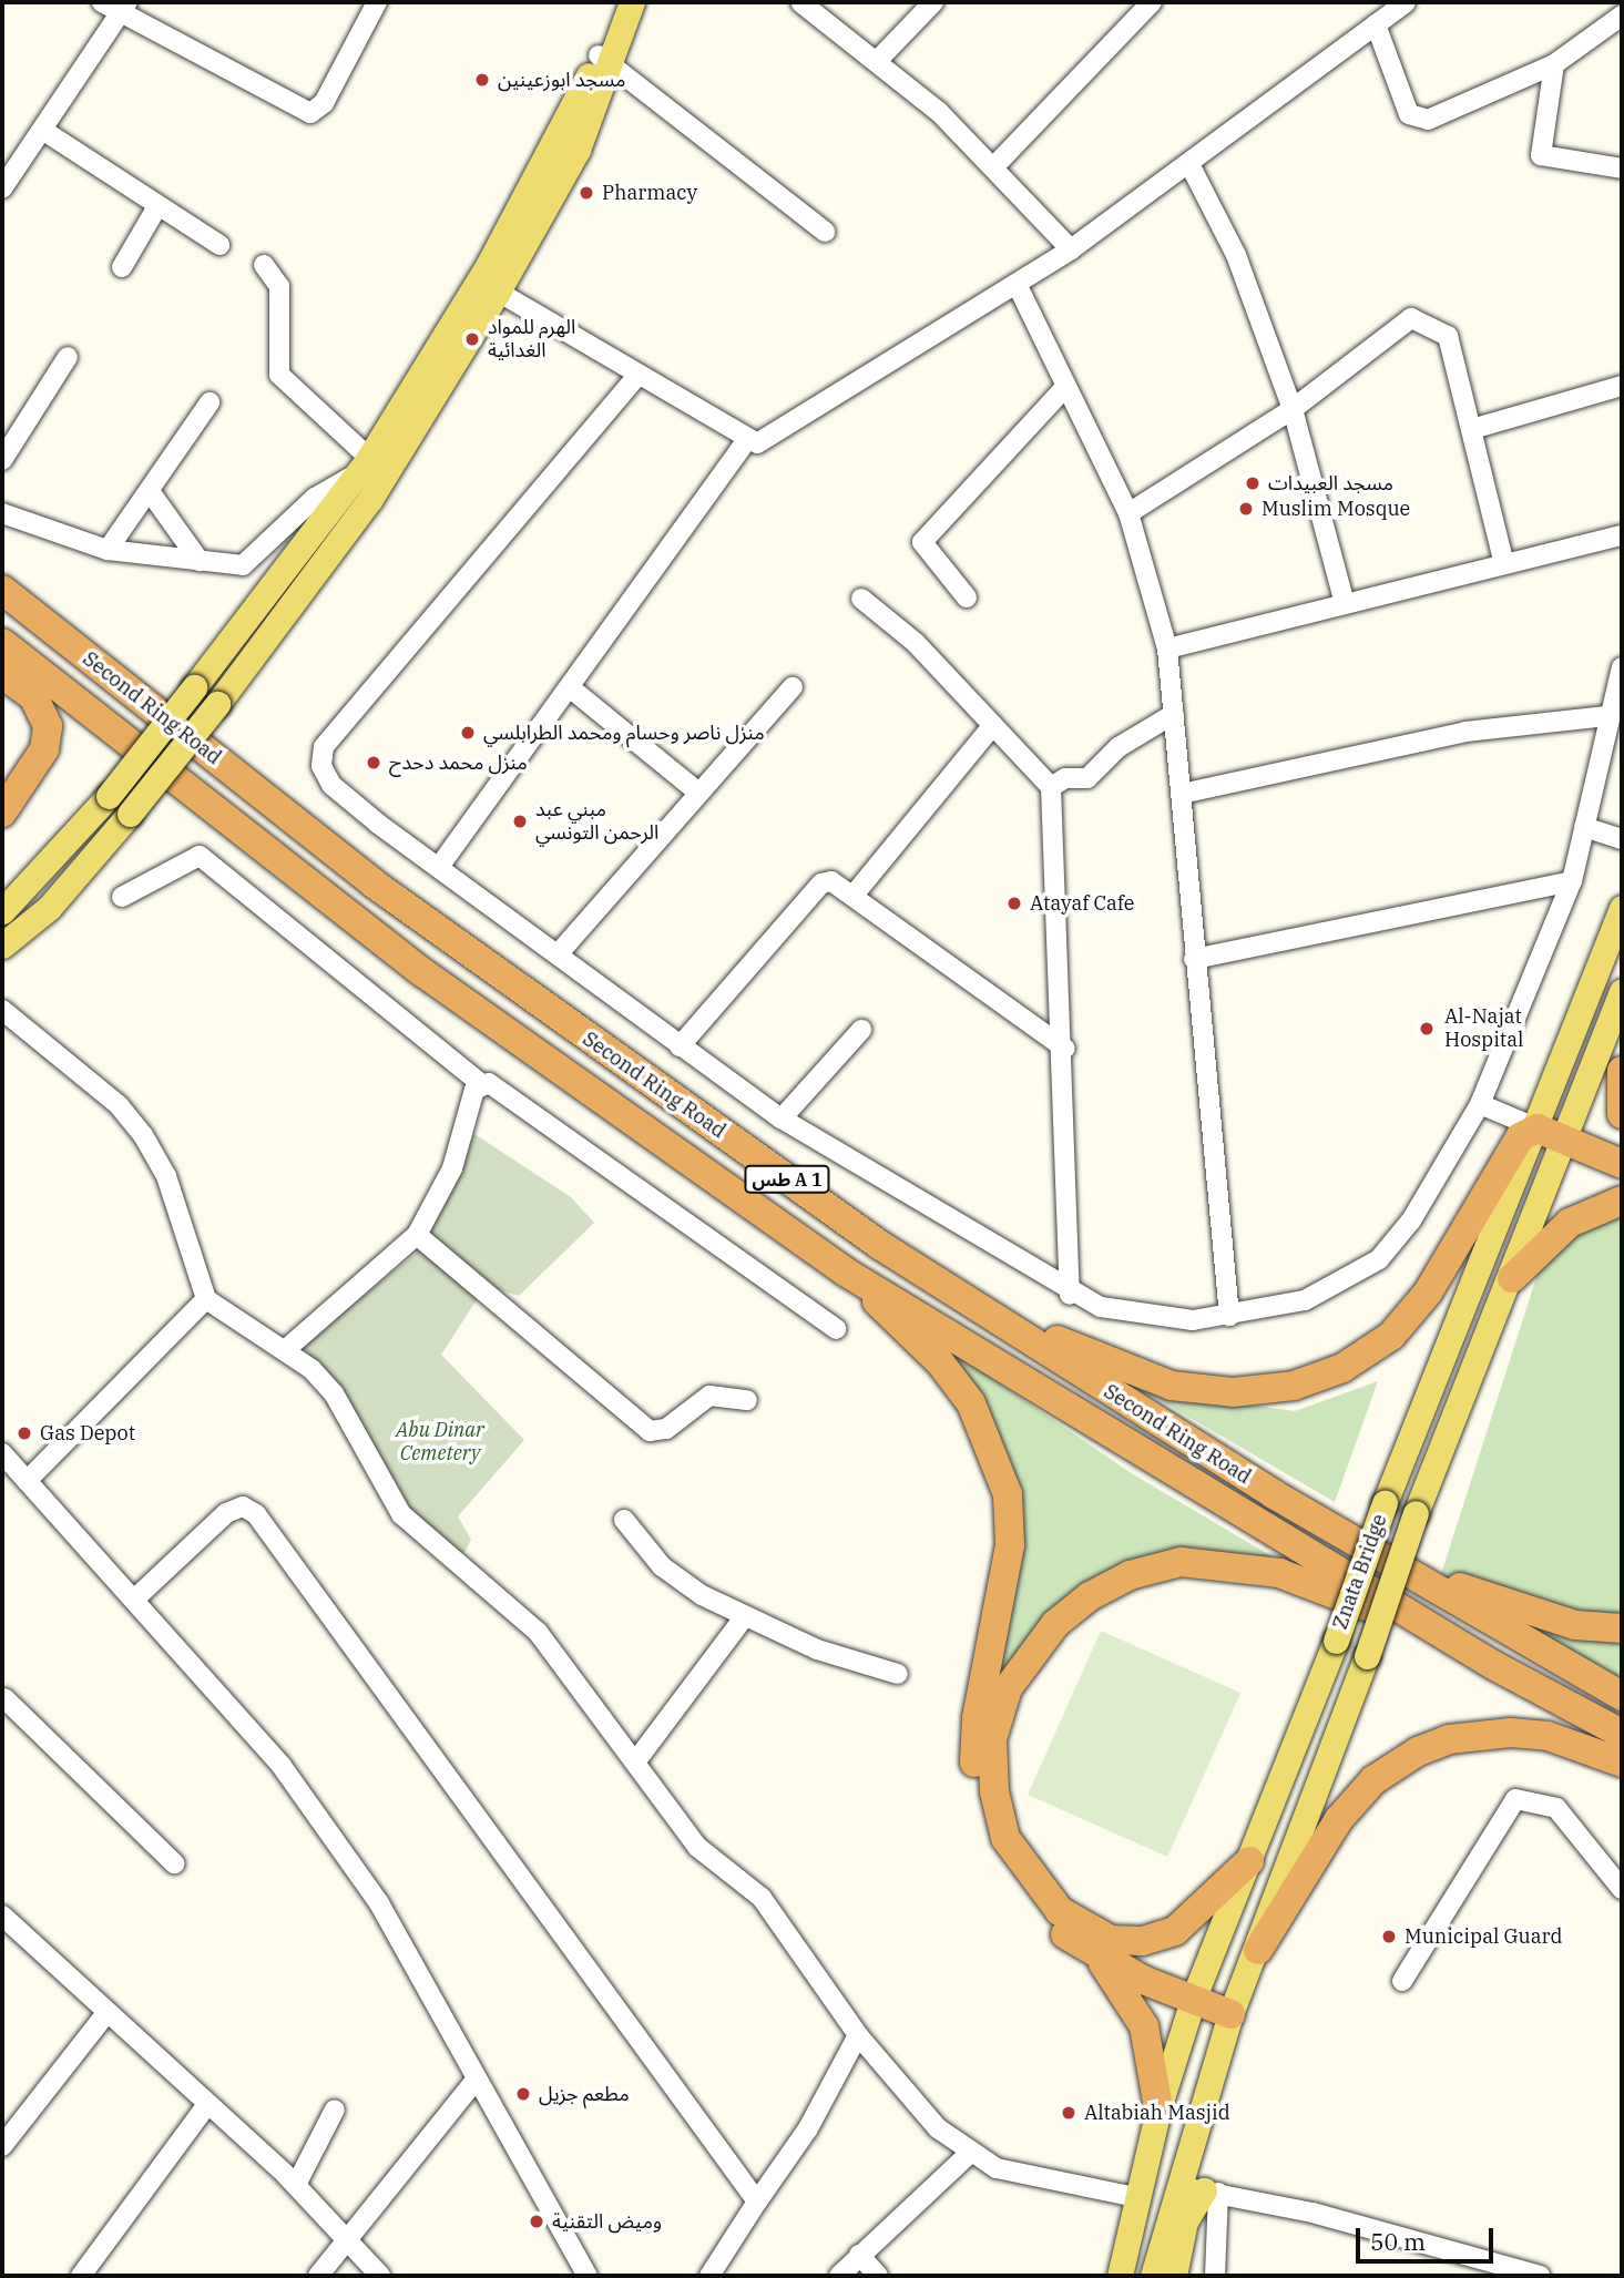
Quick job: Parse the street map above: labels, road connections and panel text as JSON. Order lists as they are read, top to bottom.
{
  "streets": {
    "highway": ["Second Ring Road", "طس A 1"],
    "main road": ["Znata Bridge"]
  },
  "parks": ["Abu Dinar Cemetery"],
  "places": [
    "مسجد ابوزعينين",
    "Pharmacy",
    "الهرم للمواد الغدائية",
    "مسجد العبيدات",
    "Muslim Mosque",
    "منزل ناصر وحسام ومحمد الطرابلسي",
    "منزل محمد دحدح",
    "مبني عبد الرحمن التونسي",
    "Atayaf Cafe",
    "Al-Najat Hospital",
    "Gas Depot",
    "Municipal Guard",
    "مطعم جزيل",
    "Altabiah Masjid",
    "وميض التقنية"
  ],
  "scale_bar": "50 m"
}
